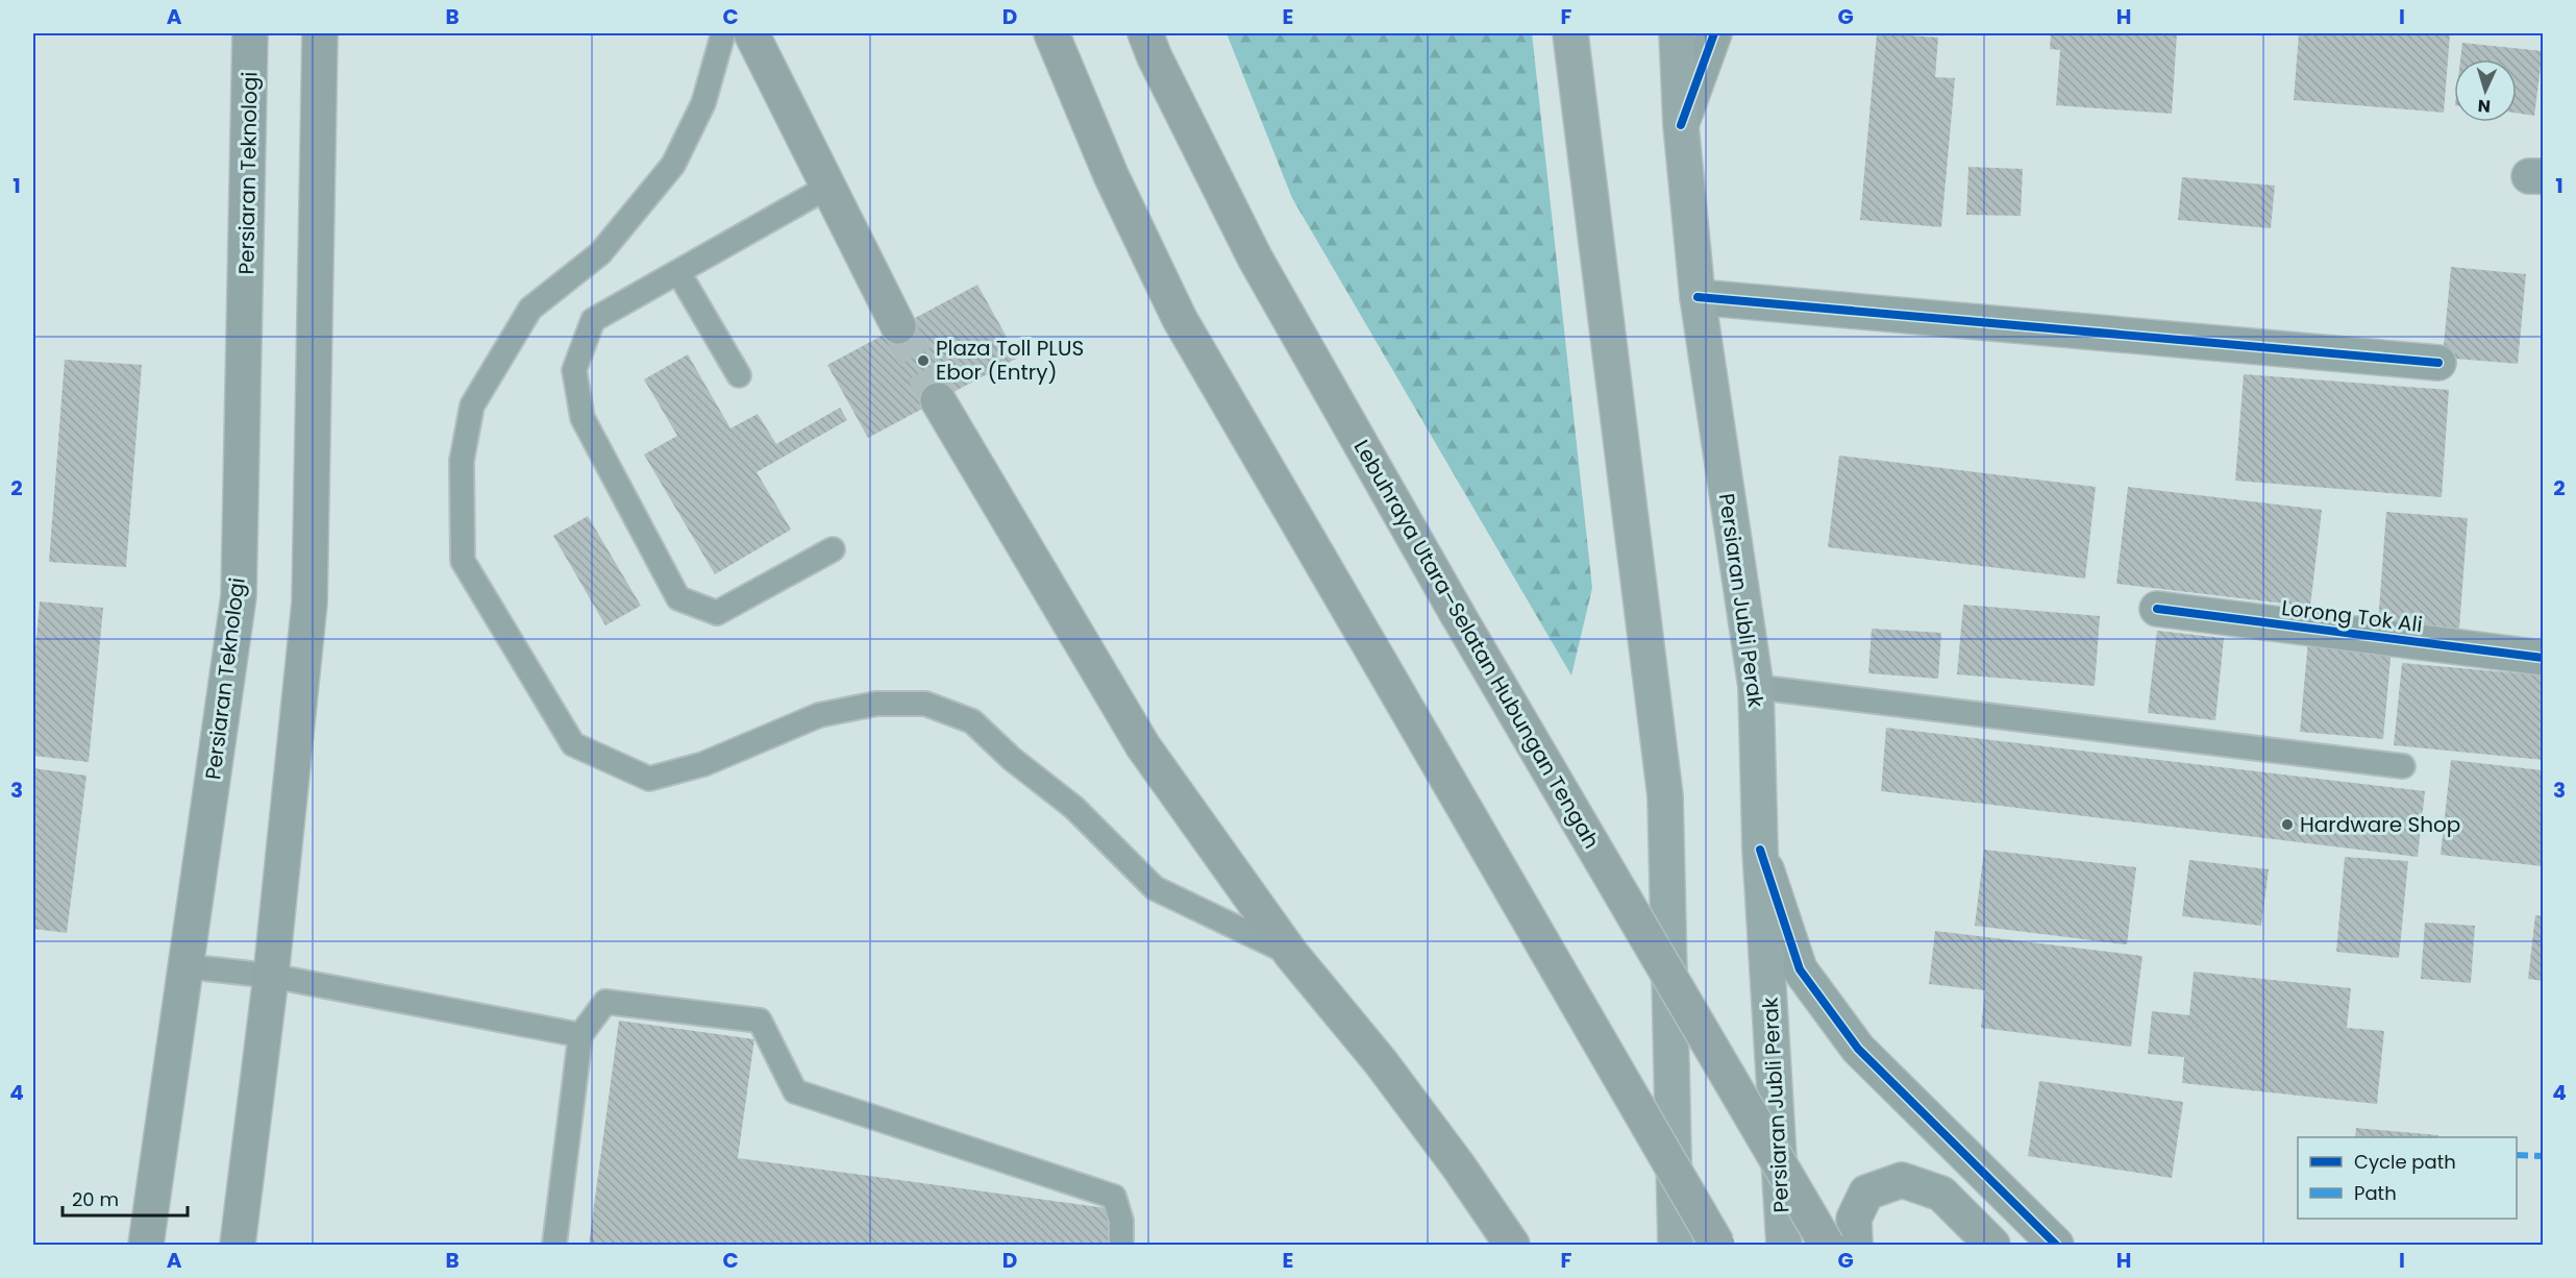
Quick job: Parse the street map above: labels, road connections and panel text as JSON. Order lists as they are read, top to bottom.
{
  "streets": {
    "highway": ["Lebuhraya Utara–Selatan Hubungan Tengah"],
    "main road": ["Persiaran Teknologi", "Persiaran Jubli Perak"],
    "street": ["Lorong Tok Ali"]
  },
  "places": ["Plaza Toll PLUS Ebor (Entry)", "Hardware Shop"],
  "legend": ["Cycle path", "Path"],
  "scale_bar": "20 m",
  "north": "bottom",
  "grid": {
    "columns": [
      "A",
      "B",
      "C",
      "D",
      "E",
      "F",
      "G",
      "H",
      "I"
    ],
    "rows": [
      "1",
      "2",
      "3",
      "4"
    ]
  }
}
